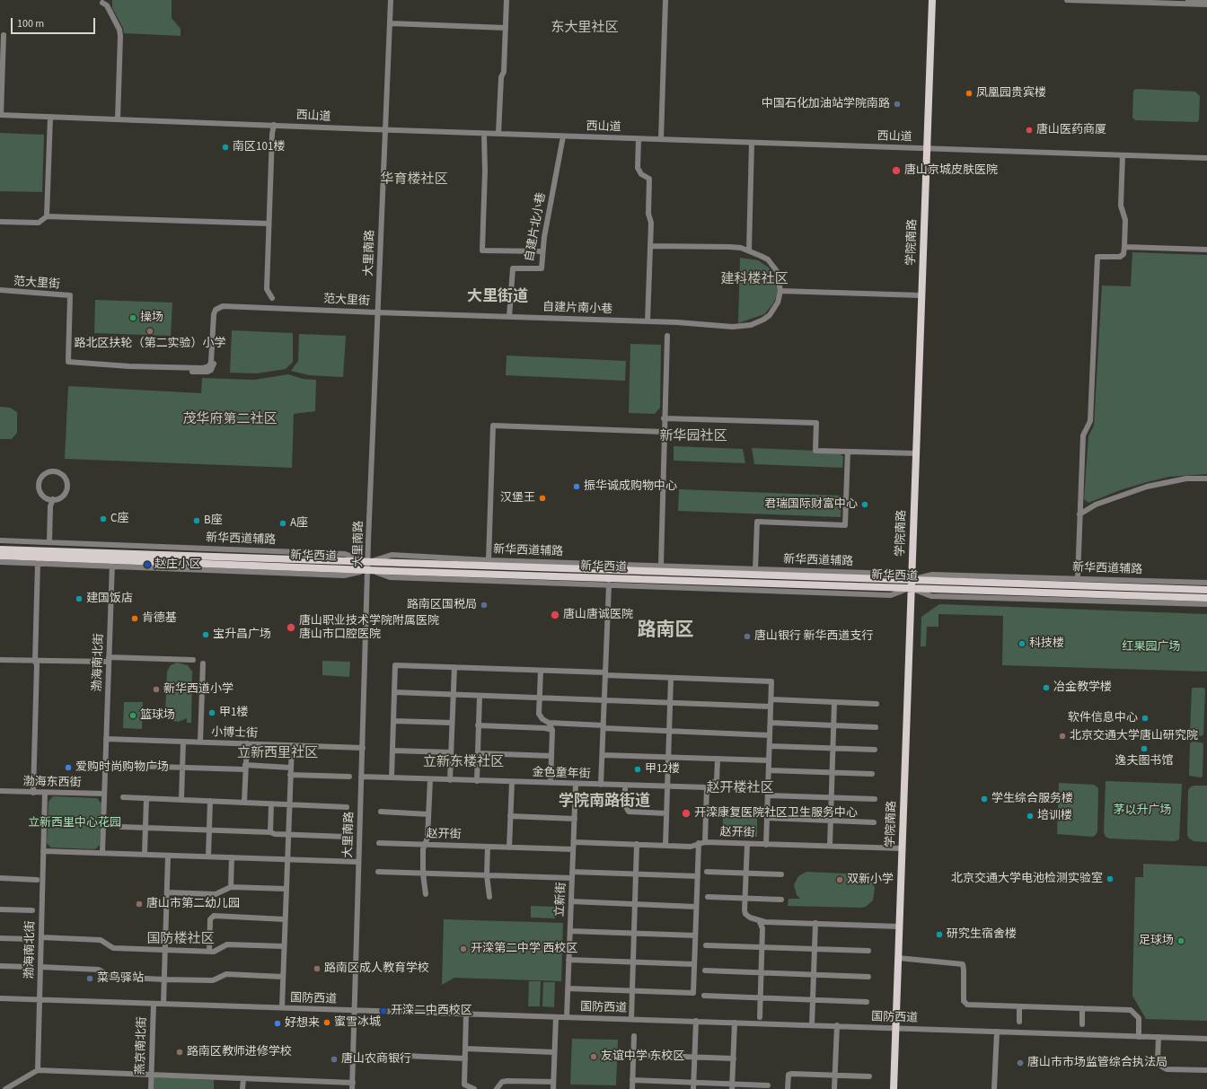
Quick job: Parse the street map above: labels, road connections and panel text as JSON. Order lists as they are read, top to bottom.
{
  "streets": {
    "main road": ["学院南路", "新华西道"],
    "street": [
      "西山道",
      "自建片北小巷",
      "大里南路",
      "范大里街",
      "自建片南小巷",
      "新华西道辅路",
      "渤海南北街",
      "小博士街",
      "金色童年街",
      "渤海东西街",
      "赵开街",
      "立新街",
      "国防西道",
      "燕京南北街"
    ]
  },
  "crossings": [
    ["西山道", "自建片北小巷"],
    ["西山道", "学院南路"],
    ["西山道", "大里南路"],
    ["自建片北小巷", "自建片南小巷"],
    ["学院南路", "新华西道辅路"],
    ["学院南路", "新华西道"],
    ["学院南路", "赵开街"],
    ["学院南路", "国防西道"],
    ["大里南路", "范大里街"],
    ["大里南路", "自建片南小巷"],
    ["大里南路", "新华西道辅路"],
    ["大里南路", "新华西道"],
    ["大里南路", "小博士街"],
    ["大里南路", "金色童年街"],
    ["大里南路", "国防西道"],
    ["范大里街", "自建片南小巷"],
    ["新华西道辅路", "新华西道"],
    ["新华西道", "渤海南北街"],
    ["渤海南北街", "小博士街"],
    ["渤海南北街", "渤海东西街"],
    ["渤海南北街", "国防西道"],
    ["金色童年街", "立新街"],
    ["赵开街", "立新街"],
    ["立新街", "国防西道"],
    ["国防西道", "燕京南北街"]
  ],
  "districts": [
    "东大里社区",
    "华育楼社区",
    "建科楼社区",
    "大里街道",
    "茂华府第二社区",
    "新华园社区",
    "路南区",
    "立新西里社区",
    "立新东楼社区",
    "赵开楼社区",
    "学院南路街道",
    "国防楼社区"
  ],
  "parks": ["红果园广场", "茅以升广场", "立新西里中心花园"],
  "places": [
    "凤凰园贵宾楼",
    "中国石化加油站学院南路",
    "唐山医药商厦",
    "南区101楼",
    "唐山京城皮肤医院",
    "操场",
    "路北区扶轮（第二实验）小学",
    "振华诚成购物中心",
    "汉堡王",
    "君瑞国际财富中心",
    "C座",
    "B座",
    "A座",
    "赵庄小区",
    "建国饭店",
    "路南区国税局",
    "唐山唐诚医院",
    "肯德基",
    "唐山职业技术学院附属医院 唐山市口腔医院",
    "宝升昌广场",
    "唐山银行 新华西道支行",
    "科技楼",
    "冶金教学楼",
    "新华西道小学",
    "甲1楼",
    "篮球场",
    "软件信息中心",
    "北京交通大学唐山研究院",
    "逸夫图书馆",
    "爱购时尚购物广场",
    "甲12楼",
    "学生综合服务楼",
    "开滦康复医院社区卫生服务中心",
    "培训楼",
    "北京交通大学电池检测实验室",
    "双新小学",
    "唐山市第二幼儿园",
    "研究生宿舍楼",
    "足球场",
    "开滦第二中学 西校区",
    "路南区成人教育学校",
    "菜鸟驿站",
    "开滦二中西校区",
    "蜜雪冰城",
    "好想来",
    "路南区教师进修学校",
    "友谊中学 东校区",
    "唐山农商银行",
    "唐山市市场监管综合执法局"
  ],
  "scale_bar": "100 m"
}
